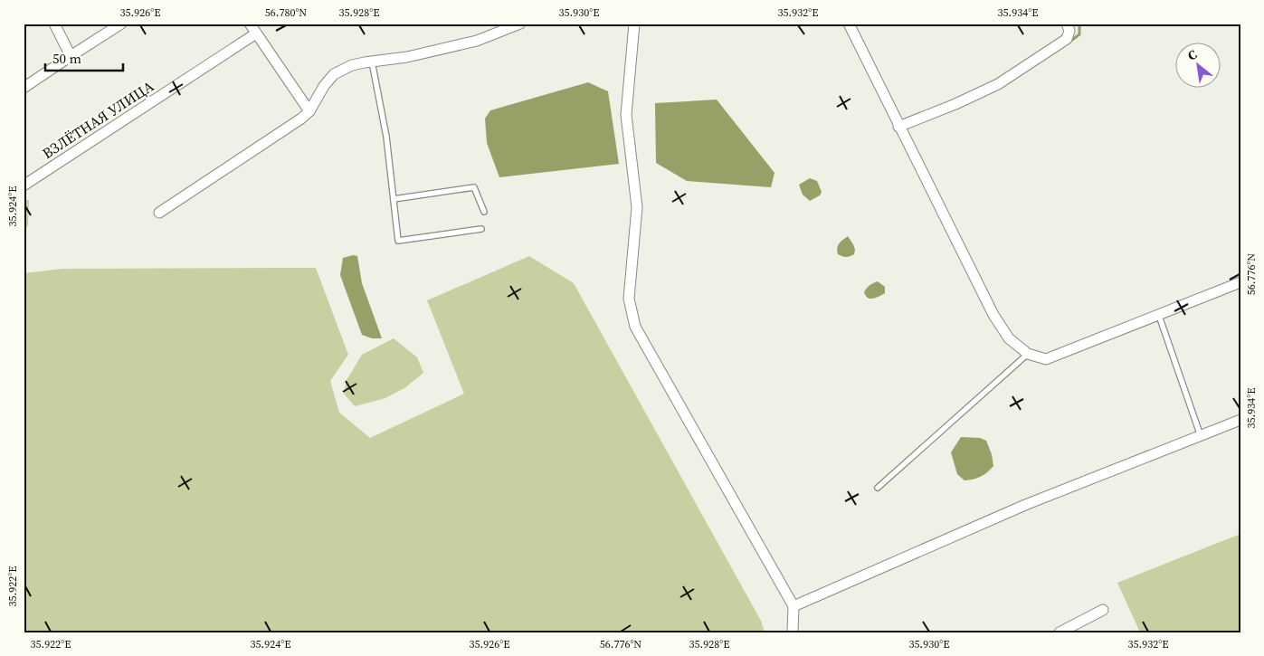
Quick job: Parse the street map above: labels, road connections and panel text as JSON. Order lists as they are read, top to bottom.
{
  "streets": {
    "street": ["ВЗЛЁТНАЯ УЛИЦА"]
  },
  "scale_bar": "50 m",
  "north": "top left",
  "coordinates": [
    "35.926°E",
    "56.780°N",
    "35.928°E",
    "35.930°E",
    "35.932°E",
    "35.934°E",
    "35.924°E",
    "56.776°N",
    "35.922°E"
  ]
}
